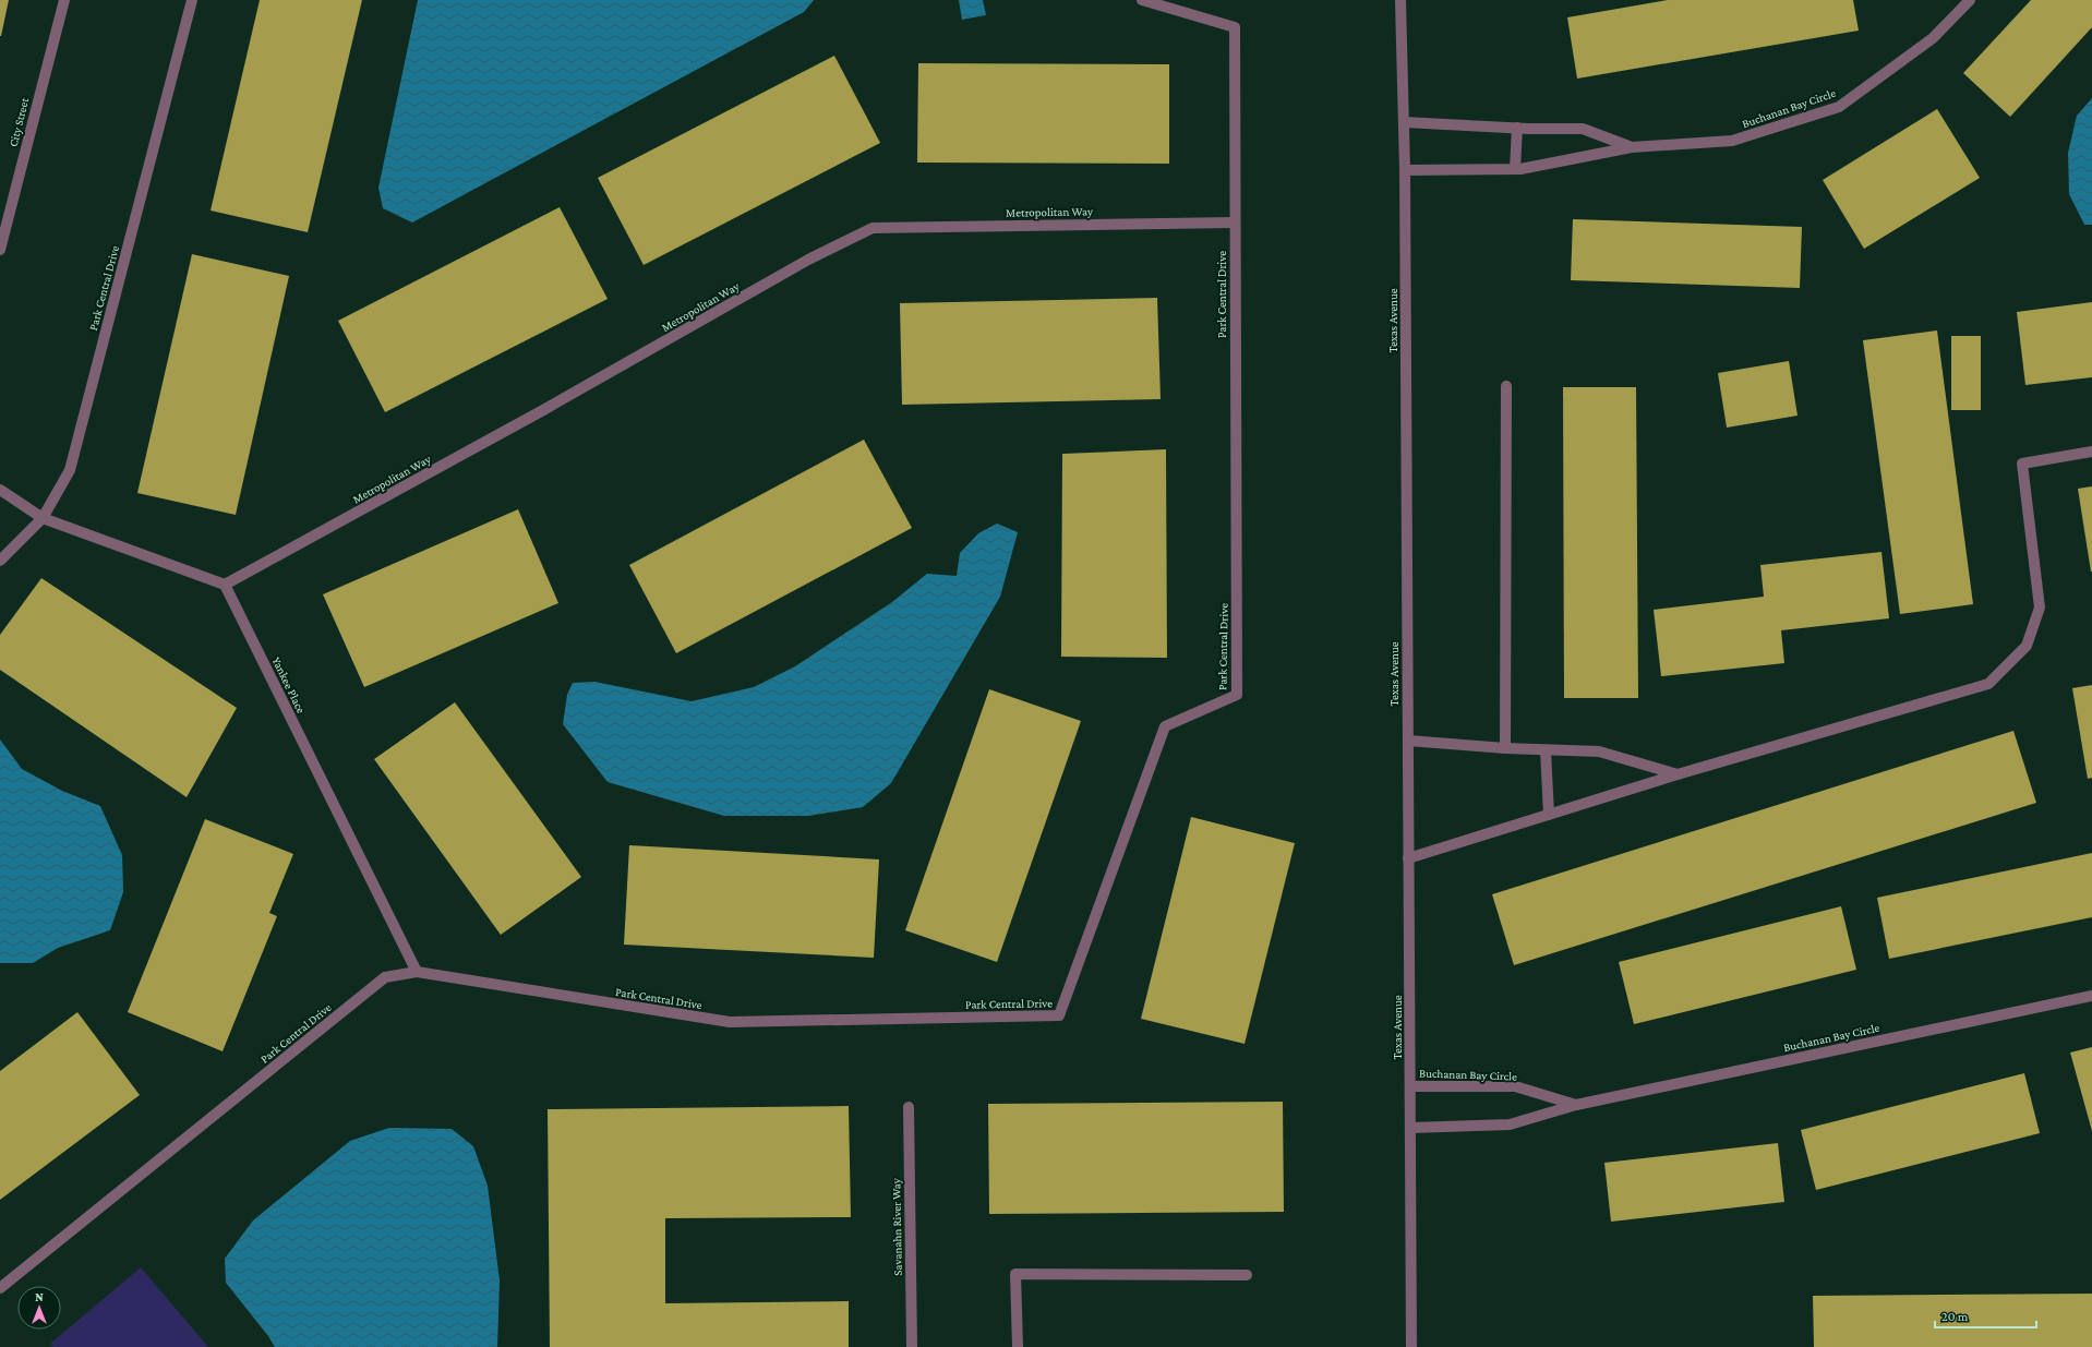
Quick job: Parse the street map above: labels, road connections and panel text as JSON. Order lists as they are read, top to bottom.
{
  "streets": {
    "street": [
      "Buchanan Bay Circle",
      "City Street",
      "Metropolitan Way",
      "Park Central Drive",
      "Texas Avenue",
      "Yankee Place",
      "Savanahn River Way"
    ]
  },
  "crossings": [
    ["Buchanan Bay Circle", "Texas Avenue"],
    ["Metropolitan Way", "Park Central Drive"],
    ["Metropolitan Way", "Yankee Place"],
    ["Park Central Drive", "Yankee Place"]
  ],
  "scale_bar": "20 m",
  "north": "top"
}
